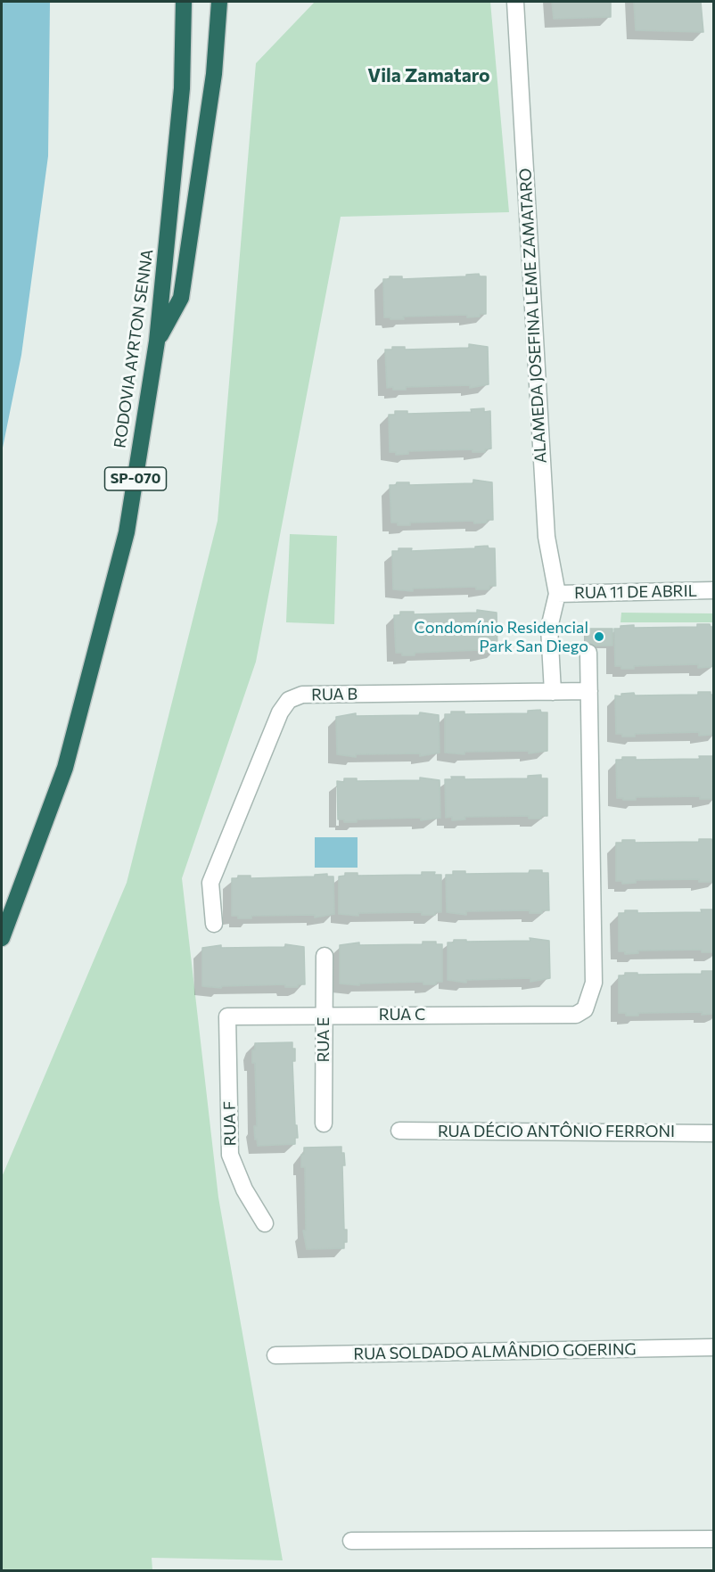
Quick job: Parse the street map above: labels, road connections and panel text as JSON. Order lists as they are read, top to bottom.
{
  "streets": {
    "highway": ["RODOVIA AYRTON SENNA", "SP-070"],
    "street": [
      "ALAMEDA JOSEFINA LEME ZAMATARO",
      "RUA 11 DE ABRIL",
      "RUA B",
      "RUA C",
      "RUA E",
      "RUA F",
      "RUA DÉCIO ANTÔNIO FERRONI",
      "RUA SOLDADO ALMÂNDIO GOERING"
    ]
  },
  "crossings": [
    ["ALAMEDA JOSEFINA LEME ZAMATARO", "RUA 11 DE ABRIL"],
    ["ALAMEDA JOSEFINA LEME ZAMATARO", "RUA B"],
    ["RUA B", "RUA C"],
    ["RUA C", "RUA E"],
    ["RUA C", "RUA F"]
  ],
  "districts": ["Vila Zamataro"],
  "places": ["Condomínio Residencial Park San Diego"]
}
